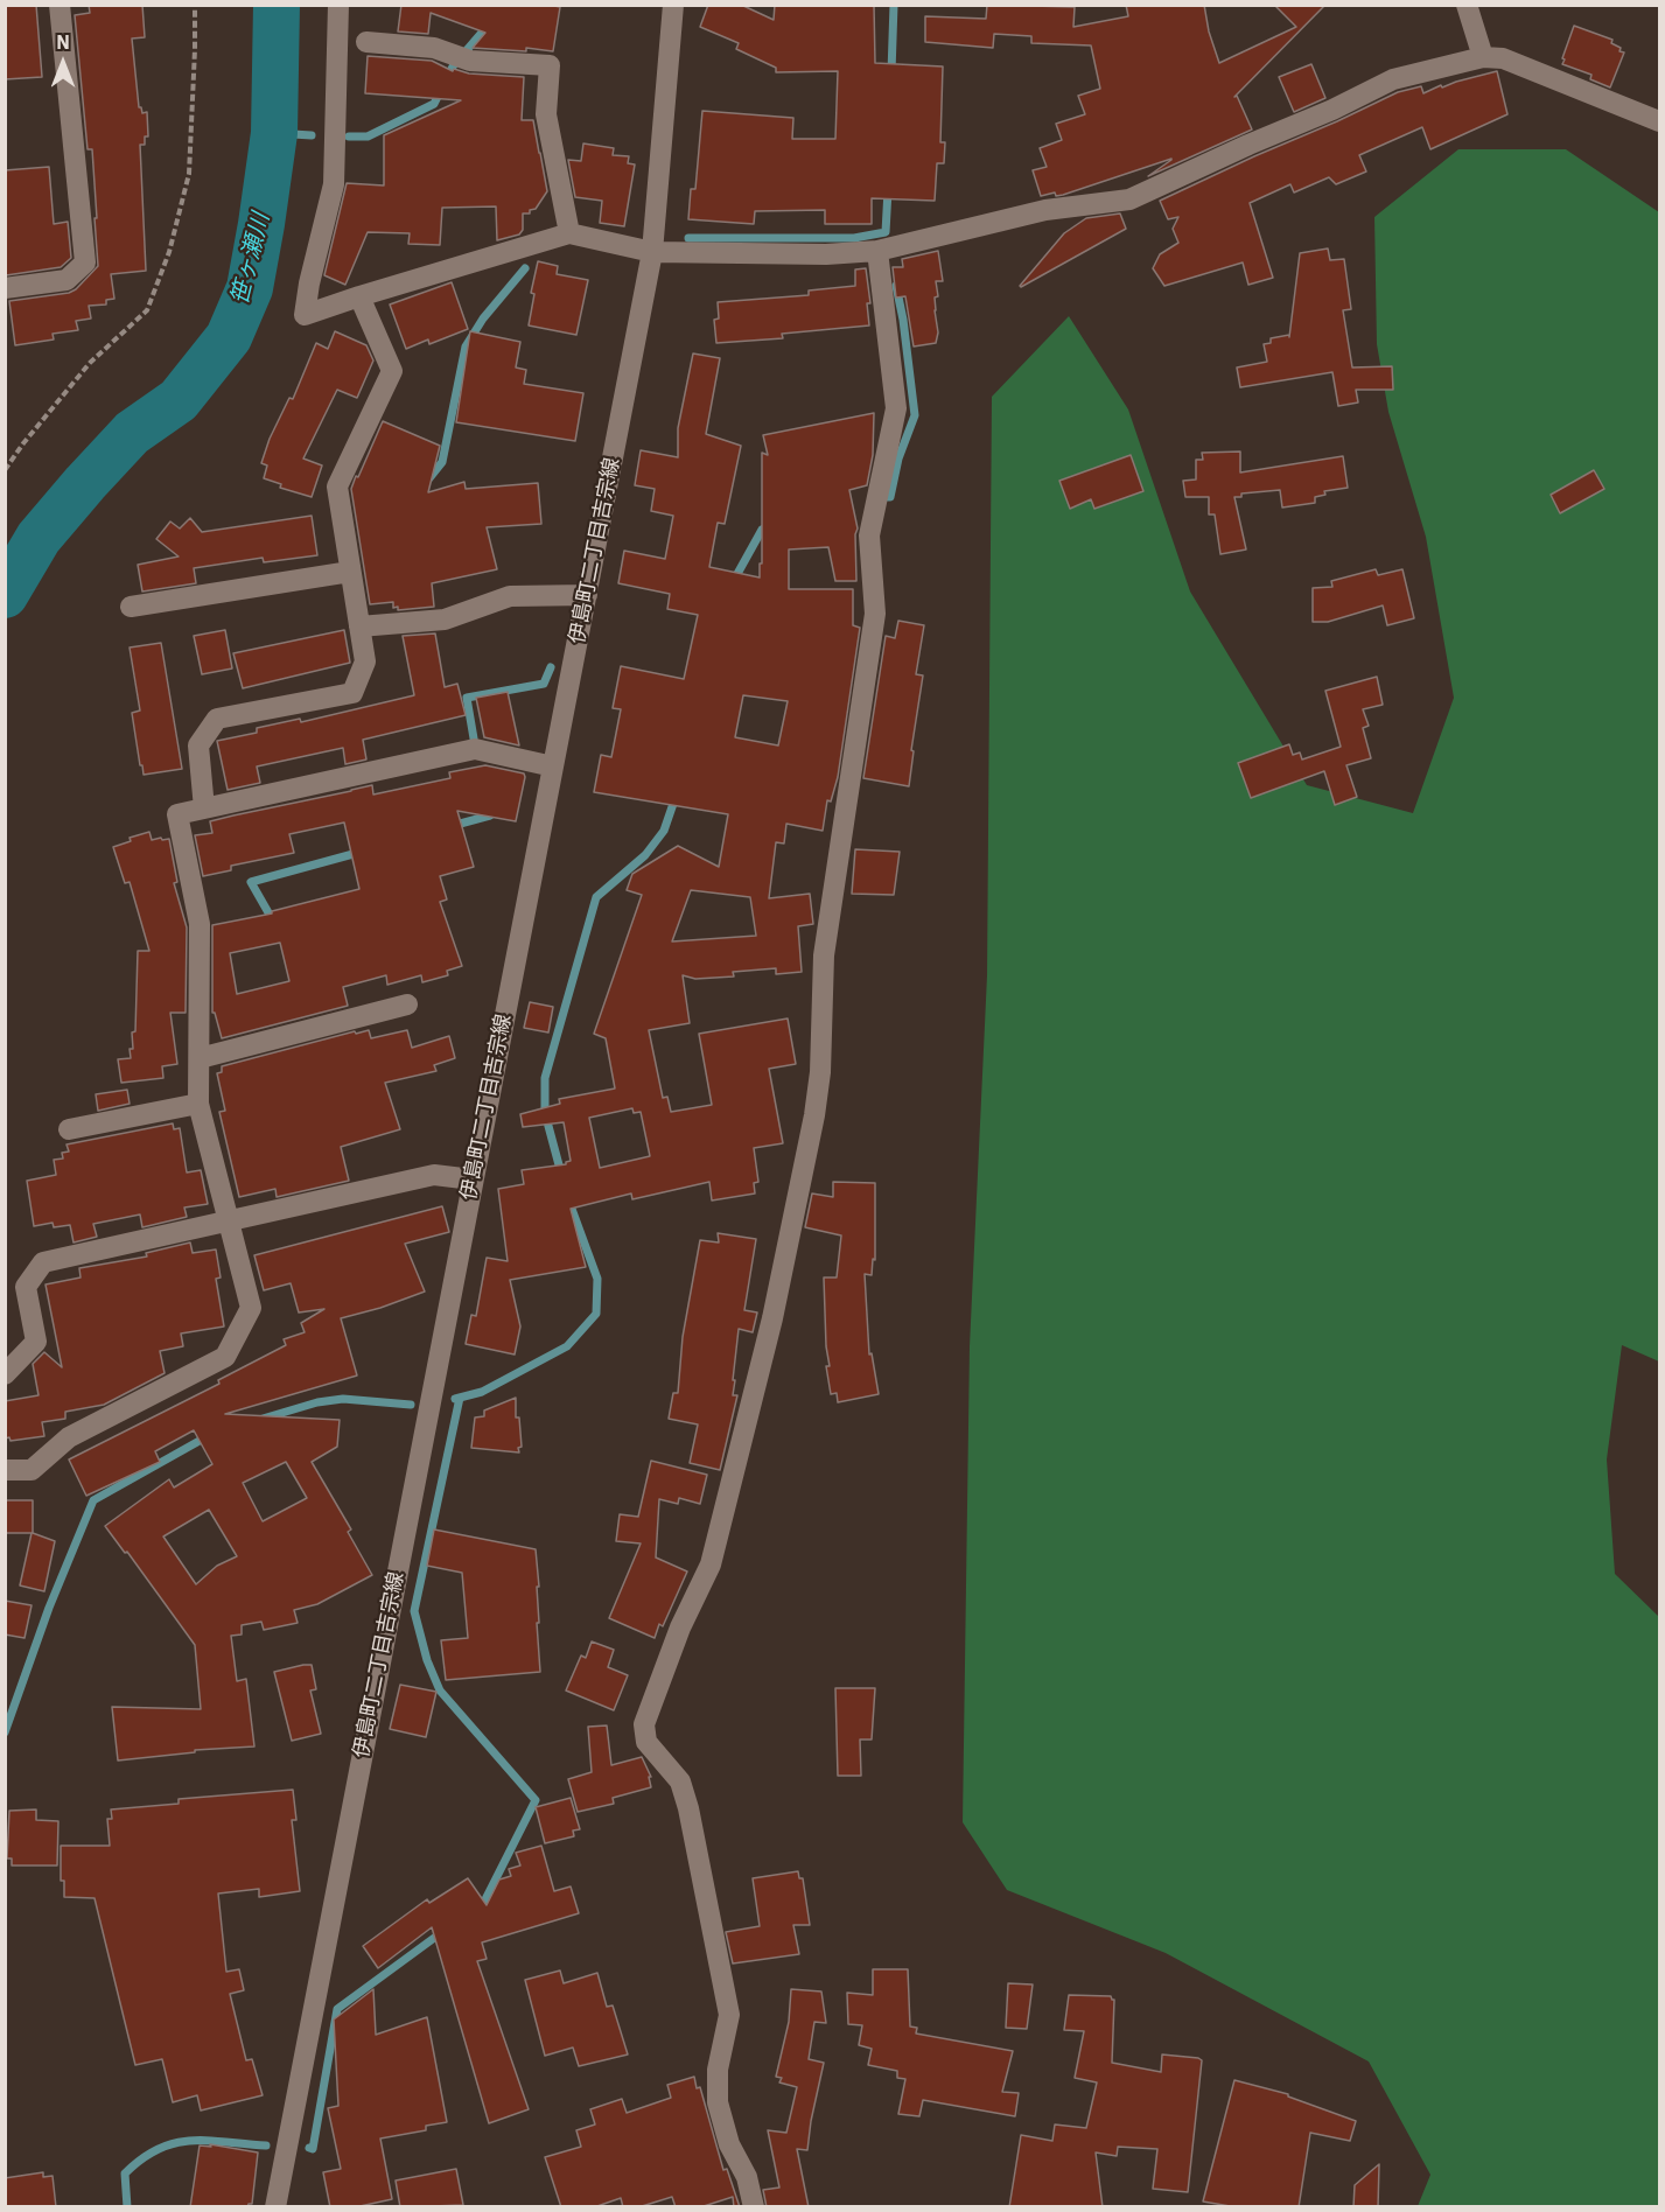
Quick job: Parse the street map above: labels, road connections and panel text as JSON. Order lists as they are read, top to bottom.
{
  "streets": {
    "street": ["伊島町二丁目吉宗線"]
  },
  "water": ["笹ヶ瀬川"],
  "north": "top"
}
